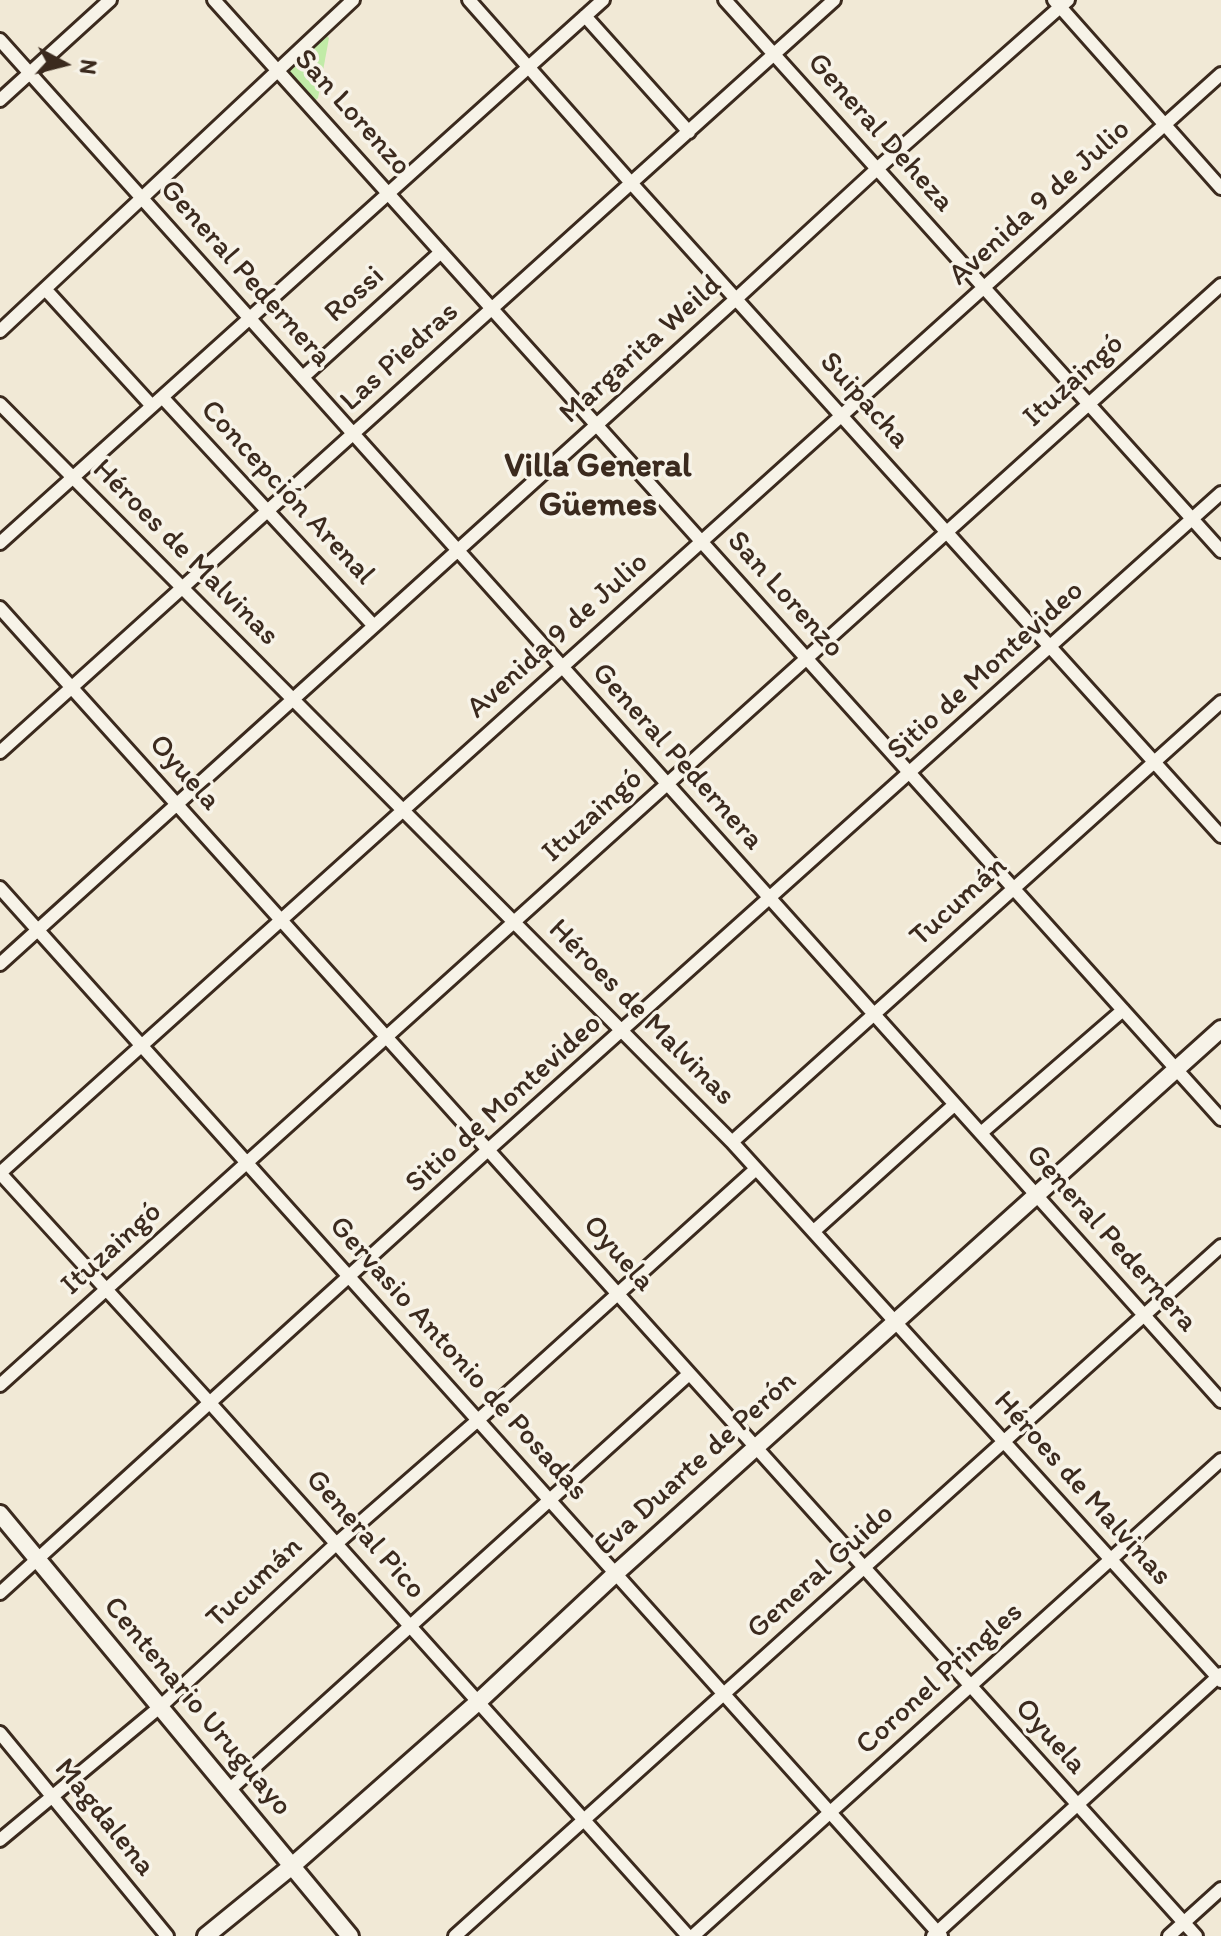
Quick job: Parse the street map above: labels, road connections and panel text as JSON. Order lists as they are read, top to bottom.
{
  "streets": {
    "main road": ["Eva Duarte de Perón", "Centenario Uruguayo"],
    "street": [
      "San Lorenzo",
      "General Deheza",
      "Avenida 9 de Julio",
      "General Pedernera",
      "Rossi",
      "Margarita Weild",
      "Las Piedras",
      "Ituzaingó",
      "Suipacha",
      "Concepción Arenal",
      "Héroes de Malvinas",
      "Sitio de Montevideo",
      "Oyuela",
      "Tucumán",
      "Gervasio Antonio de Posadas",
      "General Pico",
      "General Guido",
      "Coronel Pringles",
      "Magdalena"
    ]
  },
  "crossings": [
    ["San Lorenzo", "Avenida 9 de Julio"],
    ["San Lorenzo", "Rossi"],
    ["San Lorenzo", "Margarita Weild"],
    ["San Lorenzo", "Las Piedras"],
    ["San Lorenzo", "Ituzaingó"],
    ["San Lorenzo", "Sitio de Montevideo"],
    ["San Lorenzo", "Tucumán"],
    ["San Lorenzo", "Eva Duarte de Perón"],
    ["General Deheza", "Avenida 9 de Julio"],
    ["General Deheza", "Margarita Weild"],
    ["General Deheza", "Las Piedras"],
    ["General Deheza", "Ituzaingó"],
    ["General Deheza", "Sitio de Montevideo"],
    ["Avenida 9 de Julio", "General Pedernera"],
    ["Avenida 9 de Julio", "Suipacha"],
    ["Avenida 9 de Julio", "Héroes de Malvinas"],
    ["Avenida 9 de Julio", "Oyuela"],
    ["Avenida 9 de Julio", "Gervasio Antonio de Posadas"],
    ["Avenida 9 de Julio", "General Pico"],
    ["General Pedernera", "Rossi"],
    ["General Pedernera", "Margarita Weild"],
    ["General Pedernera", "Las Piedras"],
    ["General Pedernera", "Ituzaingó"],
    ["General Pedernera", "Sitio de Montevideo"],
    ["General Pedernera", "Tucumán"],
    ["General Pedernera", "Eva Duarte de Perón"],
    ["General Pedernera", "General Guido"],
    ["Margarita Weild", "Suipacha"],
    ["Margarita Weild", "Concepción Arenal"],
    ["Margarita Weild", "Héroes de Malvinas"],
    ["Margarita Weild", "Oyuela"],
    ["Margarita Weild", "Gervasio Antonio de Posadas"],
    ["Las Piedras", "Suipacha"],
    ["Las Piedras", "Concepción Arenal"],
    ["Las Piedras", "Héroes de Malvinas"],
    ["Las Piedras", "Oyuela"],
    ["Ituzaingó", "Suipacha"],
    ["Ituzaingó", "Héroes de Malvinas"],
    ["Ituzaingó", "Oyuela"],
    ["Ituzaingó", "Gervasio Antonio de Posadas"],
    ["Ituzaingó", "General Pico"],
    ["Suipacha", "Sitio de Montevideo"],
    ["Suipacha", "Tucumán"],
    ["Héroes de Malvinas", "Sitio de Montevideo"],
    ["Héroes de Malvinas", "Tucumán"],
    ["Héroes de Malvinas", "Eva Duarte de Perón"],
    ["Héroes de Malvinas", "General Guido"],
    ["Héroes de Malvinas", "Coronel Pringles"],
    ["Sitio de Montevideo", "Oyuela"],
    ["Sitio de Montevideo", "Gervasio Antonio de Posadas"],
    ["Sitio de Montevideo", "General Pico"],
    ["Sitio de Montevideo", "Centenario Uruguayo"],
    ["Oyuela", "Tucumán"],
    ["Oyuela", "Eva Duarte de Perón"],
    ["Oyuela", "General Guido"],
    ["Oyuela", "Coronel Pringles"],
    ["Tucumán", "Gervasio Antonio de Posadas"],
    ["Tucumán", "General Pico"],
    ["Tucumán", "Centenario Uruguayo"],
    ["Tucumán", "Magdalena"],
    ["Gervasio Antonio de Posadas", "Eva Duarte de Perón"],
    ["Gervasio Antonio de Posadas", "General Guido"],
    ["Gervasio Antonio de Posadas", "Coronel Pringles"],
    ["Eva Duarte de Perón", "General Pico"],
    ["Eva Duarte de Perón", "Centenario Uruguayo"],
    ["General Pico", "General Guido"],
    ["General Pico", "Coronel Pringles"]
  ],
  "districts": ["Villa General Güemes"],
  "north": "right"
}
